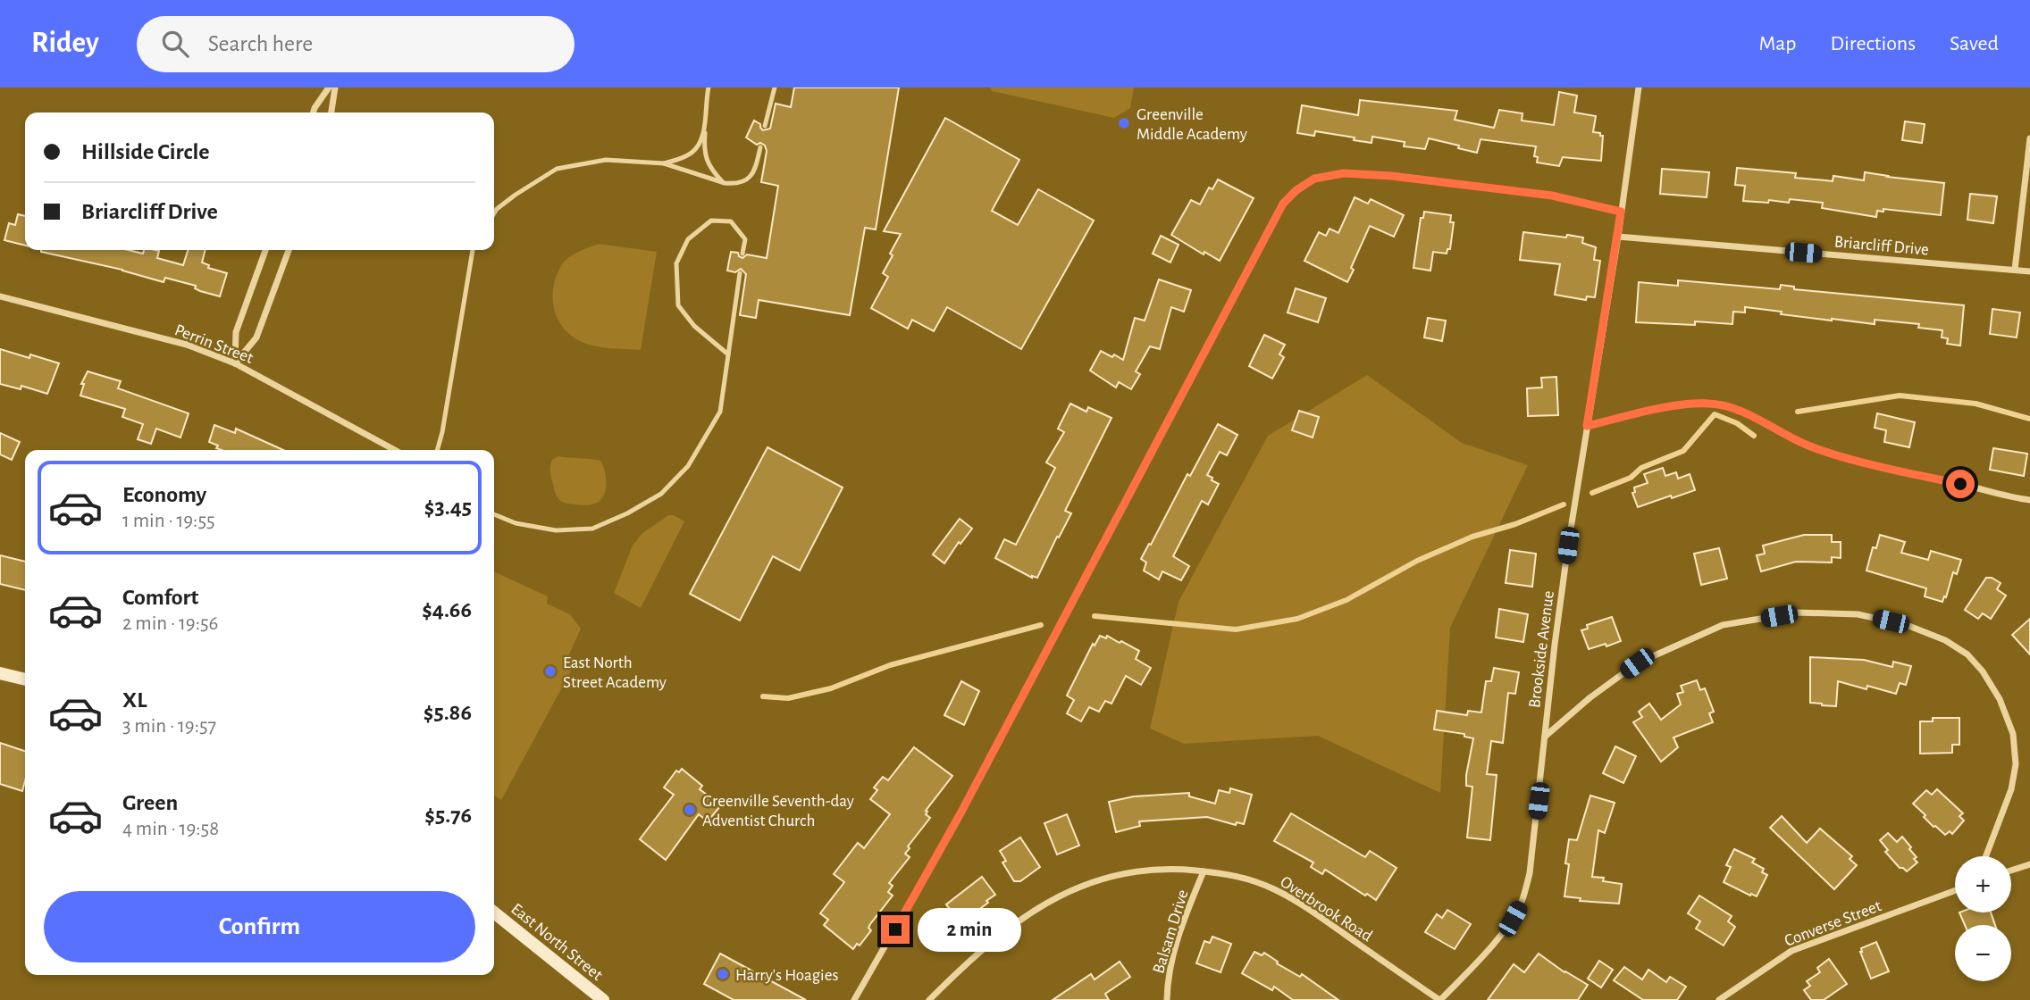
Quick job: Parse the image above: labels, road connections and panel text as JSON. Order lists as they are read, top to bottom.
{
  "streets": {
    "main road": ["East North Street"],
    "street": [
      "Briarcliff Drive",
      "Perrin Street",
      "Brookside Avenue",
      "Overbrook Road",
      "Converse Street",
      "Balsam Drive"
    ]
  },
  "crossings": [
    ["Briarcliff Drive", "Brookside Avenue"],
    ["Brookside Avenue", "Overbrook Road"],
    ["Overbrook Road", "Balsam Drive"]
  ],
  "places": [
    "Greenville Middle Academy",
    "East North Street Academy",
    "Greenville Seventh-day Adventist Church",
    "Harry's Hoagies"
  ],
  "page": {
    "header": "Ridey",
    "search": "Search here",
    "nav": ["Map", "Directions", "Saved"],
    "banner": ["Hillside Circle", "Briarcliff Drive"],
    "list": [
      {
        "name": "Economy",
        "note": "1 min · 19:55",
        "value": "$3.45"
      },
      {
        "name": "Comfort",
        "note": "2 min · 19:56",
        "value": "$4.66"
      },
      {
        "name": "XL",
        "note": "3 min · 19:57",
        "value": "$5.86"
      },
      {
        "name": "Green",
        "note": "4 min · 19:58",
        "value": "$5.76"
      }
    ],
    "map_buttons": ["+", "−"],
    "buttons": "Confirm",
    "bubble": "2 min"
  }
}
